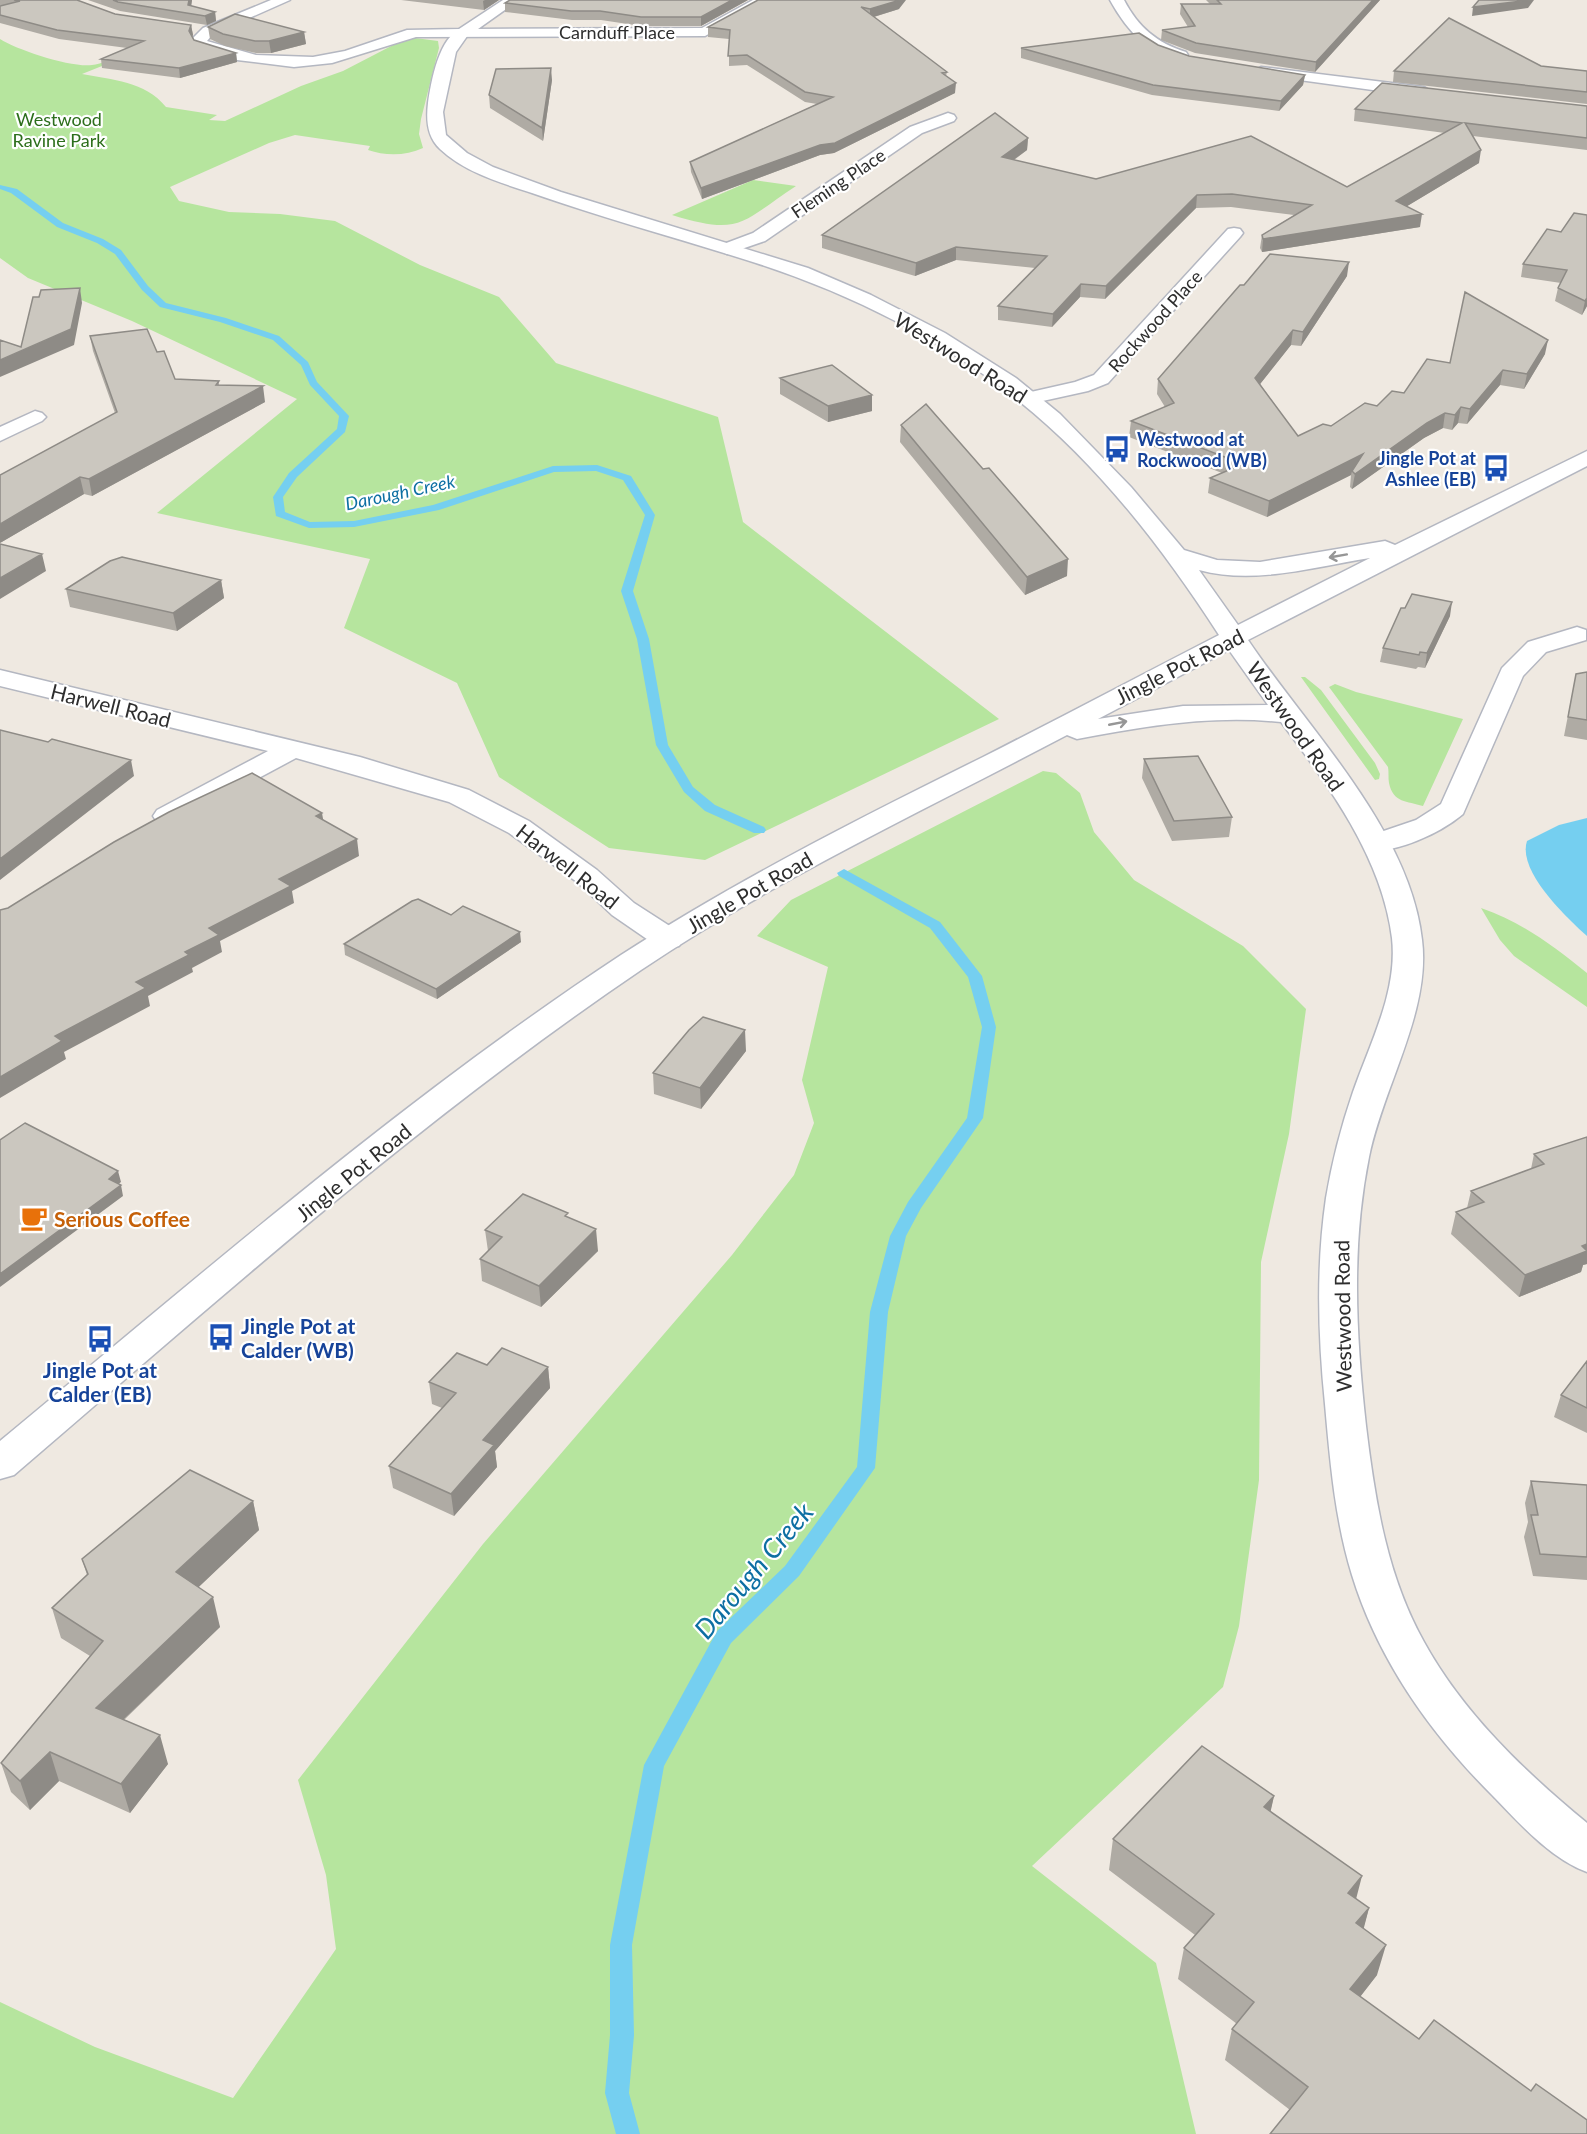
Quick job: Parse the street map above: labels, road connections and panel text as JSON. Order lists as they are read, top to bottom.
{
  "streets": {
    "street": [
      "Carnduff Place",
      "Fleming Place",
      "Rockwood Place",
      "Westwood Road",
      "Jingle Pot Road",
      "Harwell Road"
    ]
  },
  "crossings": [
    ["Carnduff Place", "Westwood Road"],
    ["Fleming Place", "Westwood Road"],
    ["Rockwood Place", "Westwood Road"],
    ["Westwood Road", "Jingle Pot Road"],
    ["Jingle Pot Road", "Harwell Road"]
  ],
  "water": ["Darough Creek"],
  "parks": ["Westwood Ravine Park"],
  "places": {
    "bus stop": [
      "Westwood at Rockwood (WB)",
      "Jingle Pot at Ashlee (EB)",
      "Jingle Pot at Calder (WB)",
      "Jingle Pot at Calder (EB)"
    ],
    "cafe": ["Serious Coffee"]
  }
}
